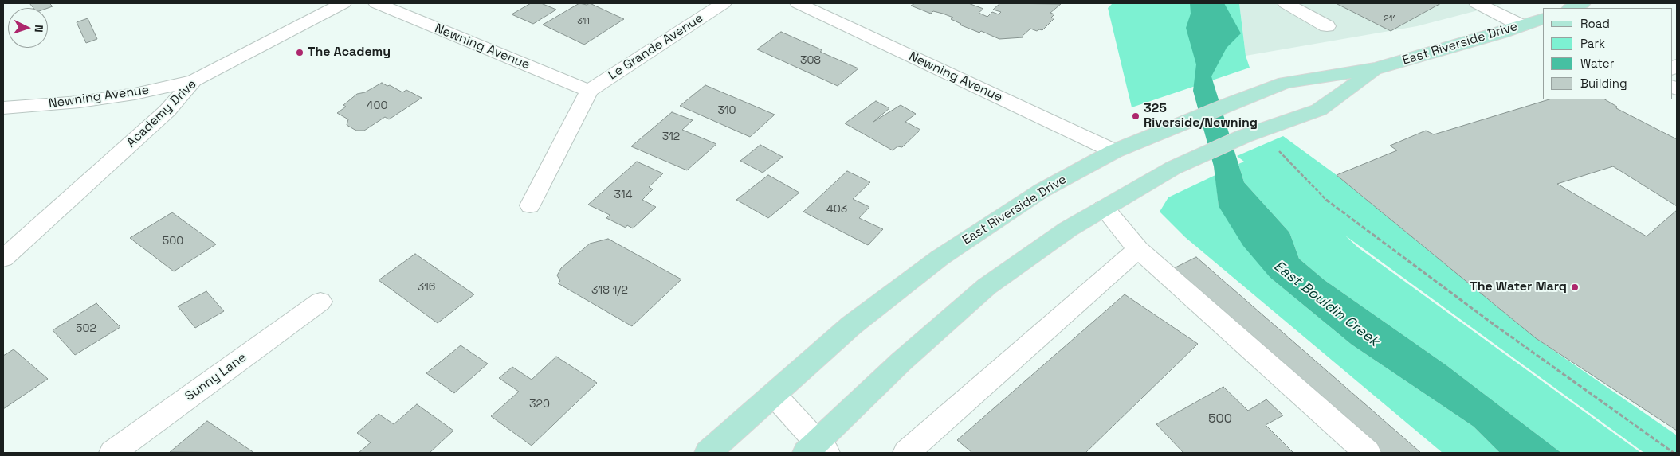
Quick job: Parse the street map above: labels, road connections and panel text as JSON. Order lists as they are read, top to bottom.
{
  "streets": {
    "main road": ["East Riverside Drive"],
    "street": [
      "Newning Avenue",
      "Le Grande Avenue",
      "Academy Drive",
      "Sunny Lane"
    ]
  },
  "crossings": [
    ["East Riverside Drive", "Newning Avenue"],
    ["Newning Avenue", "Le Grande Avenue"],
    ["Newning Avenue", "Academy Drive"]
  ],
  "water": ["East Bouldin Creek"],
  "places": ["The Academy", "325 Riverside/Newning", "The Water Marq"],
  "house_numbers": [
    "211",
    "311",
    "308",
    "400",
    "310",
    "312",
    "314",
    "403",
    "500",
    "316",
    "318 1/2",
    "502",
    "320",
    "500"
  ],
  "legend": [
    "Road",
    "Park",
    "Water",
    "Building"
  ],
  "north": "right"
}
